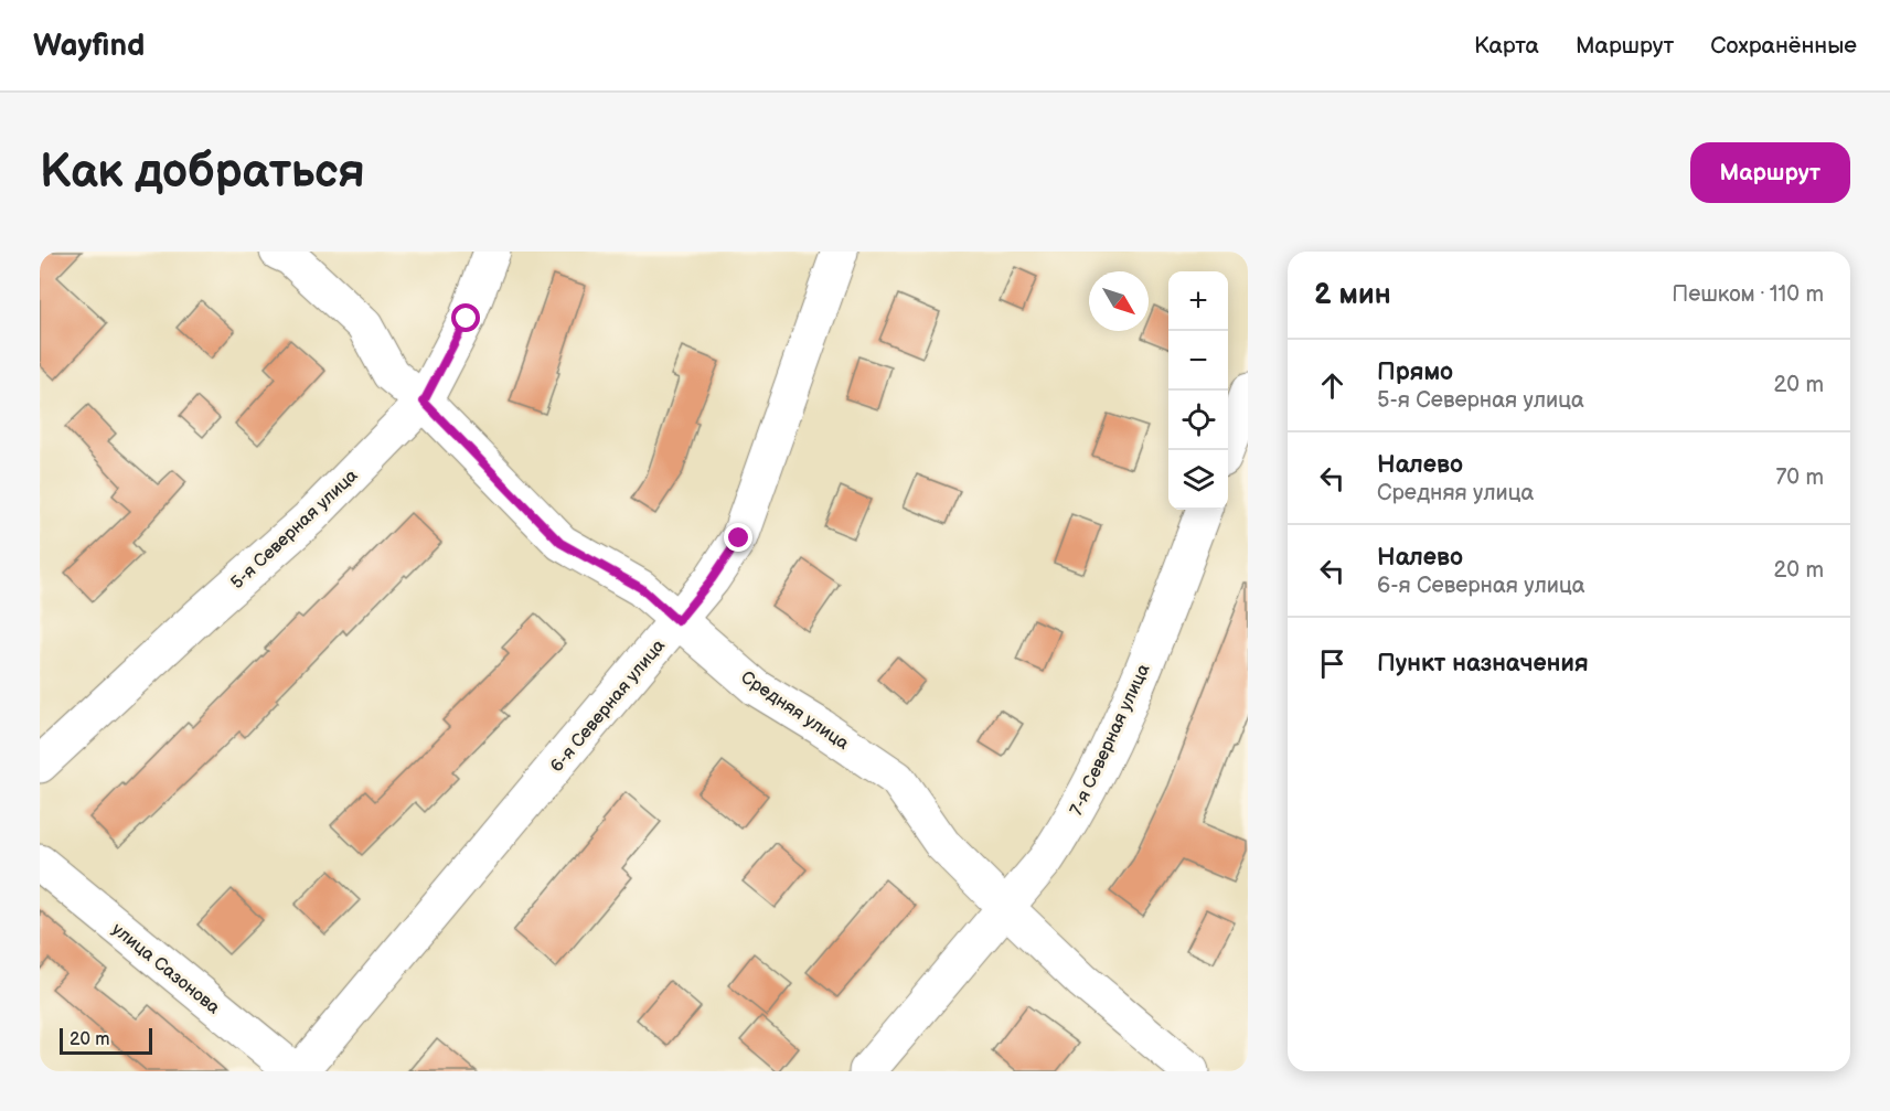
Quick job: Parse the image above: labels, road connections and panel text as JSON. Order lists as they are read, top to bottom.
{
  "streets": {
    "street": [
      "5-я Северная улица",
      "6-я Северная улица",
      "Средняя улица",
      "7-я Северная улица",
      "улица Сазонова"
    ]
  },
  "crossings": [
    ["5-я Северная улица", "Средняя улица"],
    ["6-я Северная улица", "Средняя улица"],
    ["Средняя улица", "7-я Северная улица"]
  ],
  "scale_bar": "20 m",
  "north": "bottom right",
  "page": {
    "header": "Wayfind",
    "nav": ["Карта", "Маршрут", "Сохранённые"],
    "buttons": "Маршрут",
    "title": "Как добраться",
    "heading": ["2 мин", "Пешком · 110 m"],
    "map_buttons": ["+", "−"],
    "list": [
      ["Прямо", "5-я Северная улица", "20 m"],
      ["Налево", "Средняя улица", "70 m"],
      ["Налево", "6-я Северная улица", "20 m"],
      "Пункт назначения"
    ],
    "scale": "20 m"
  }
}
